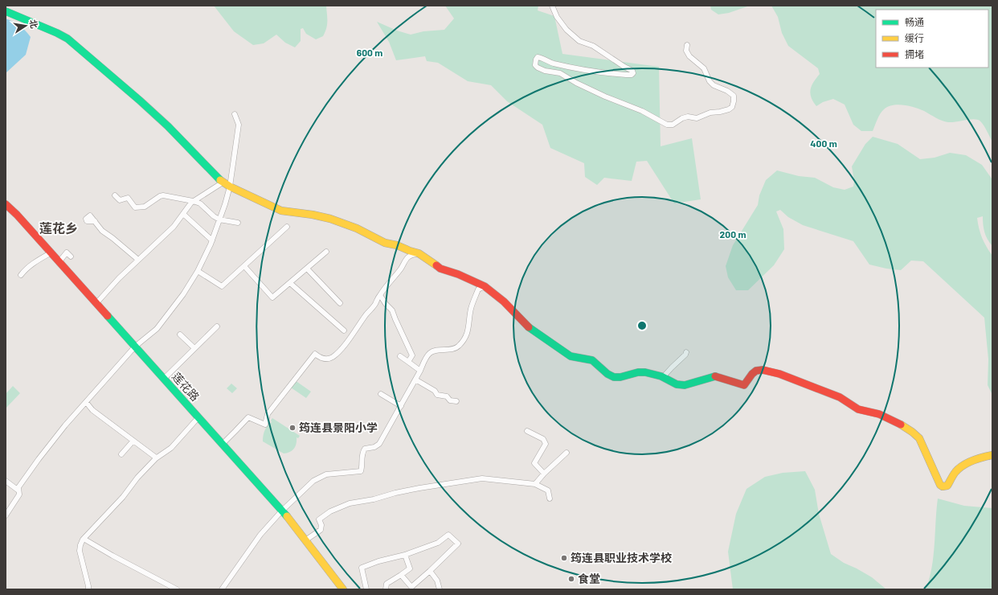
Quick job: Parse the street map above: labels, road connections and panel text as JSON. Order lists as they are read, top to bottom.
{
  "streets": {
    "street": ["莲花路"]
  },
  "districts": ["莲花乡"],
  "places": ["筠连县景阳小学", "筠连县职业技术学校", "食堂"],
  "legend": ["畅通", "缓行", "拥堵"],
  "north": "right",
  "rings": ["600 m", "400 m", "200 m"]
}
